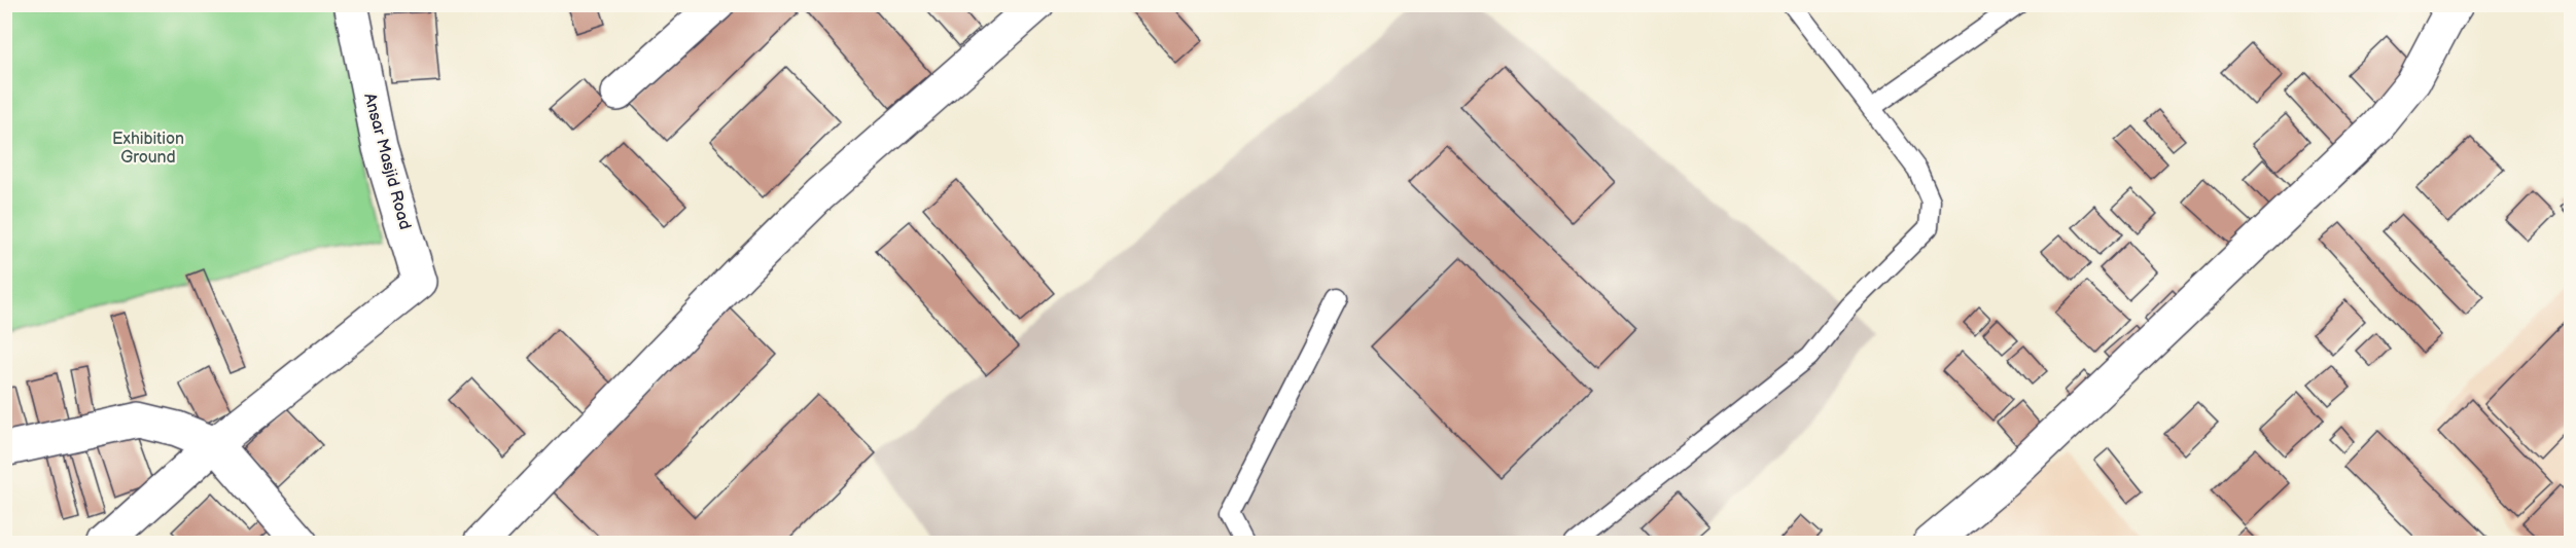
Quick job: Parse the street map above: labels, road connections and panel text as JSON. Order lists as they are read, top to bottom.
{
  "streets": {
    "street": ["Ansar Masjid Road"]
  },
  "parks": ["Exhibition Ground"]
}
